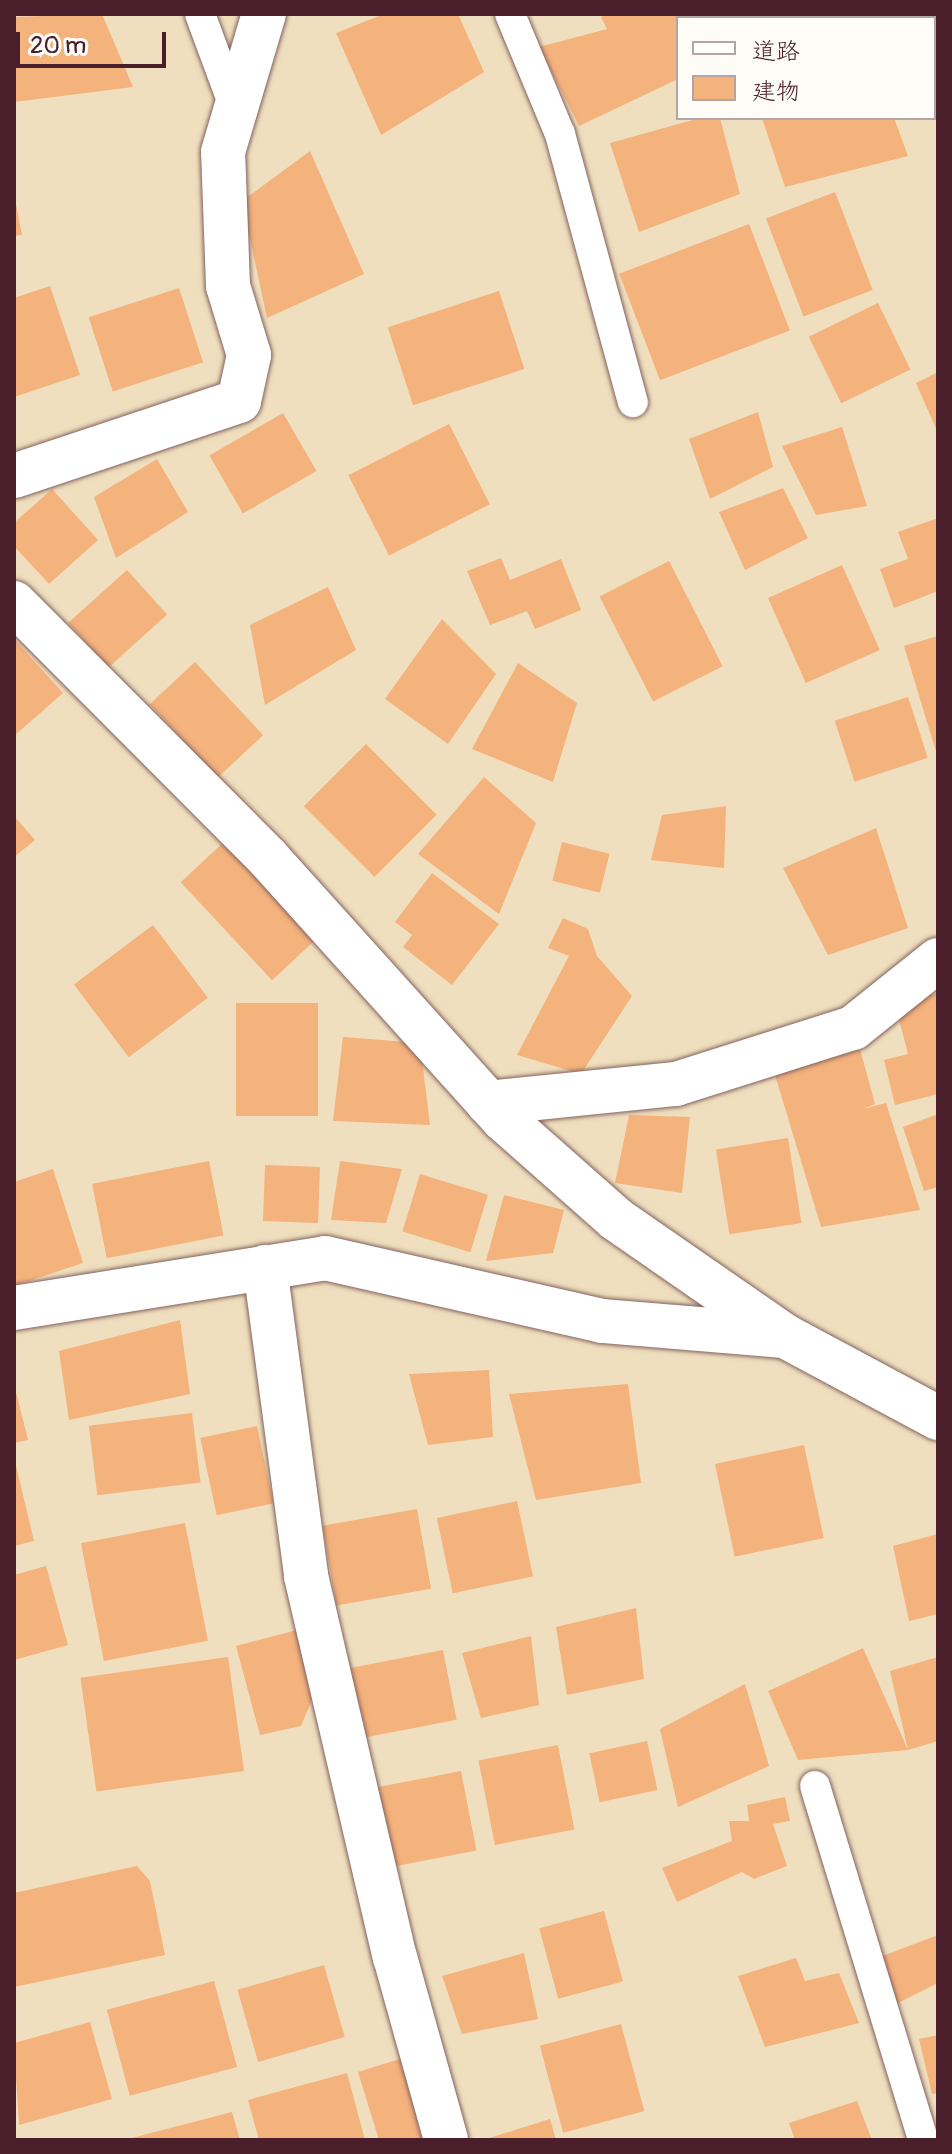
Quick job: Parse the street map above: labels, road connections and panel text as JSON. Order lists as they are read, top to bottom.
{
  "legend": ["道路", "建物"],
  "scale_bar": "20 m"
}
